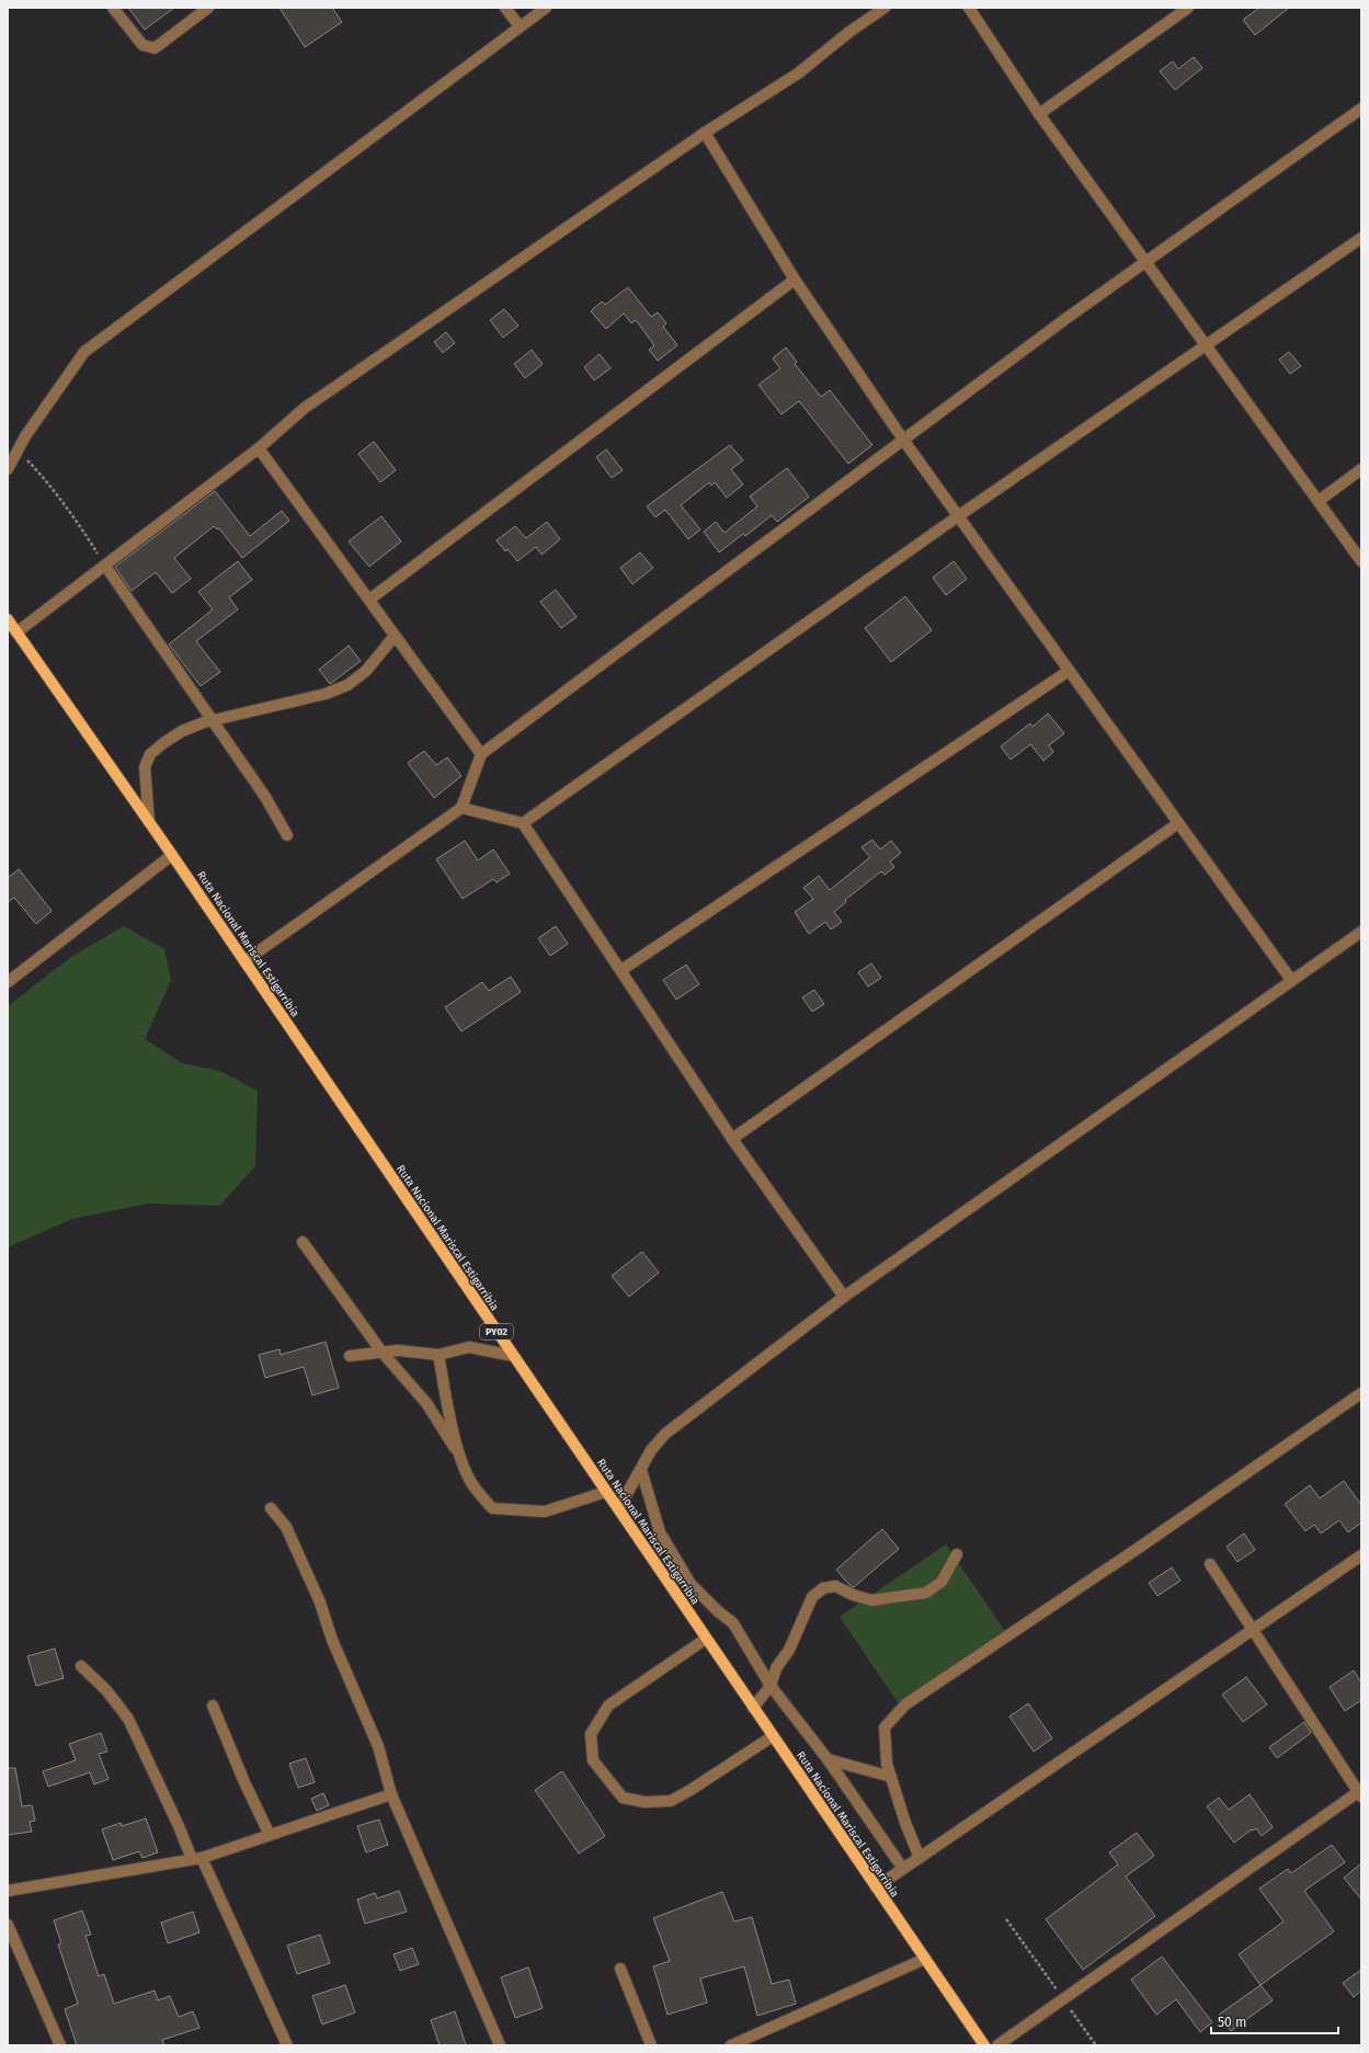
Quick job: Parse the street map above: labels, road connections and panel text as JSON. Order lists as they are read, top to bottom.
{
  "streets": {
    "main road": ["Ruta Nacional Mariscal Estigarribia", "PY02"]
  },
  "scale_bar": "50 m"
}
